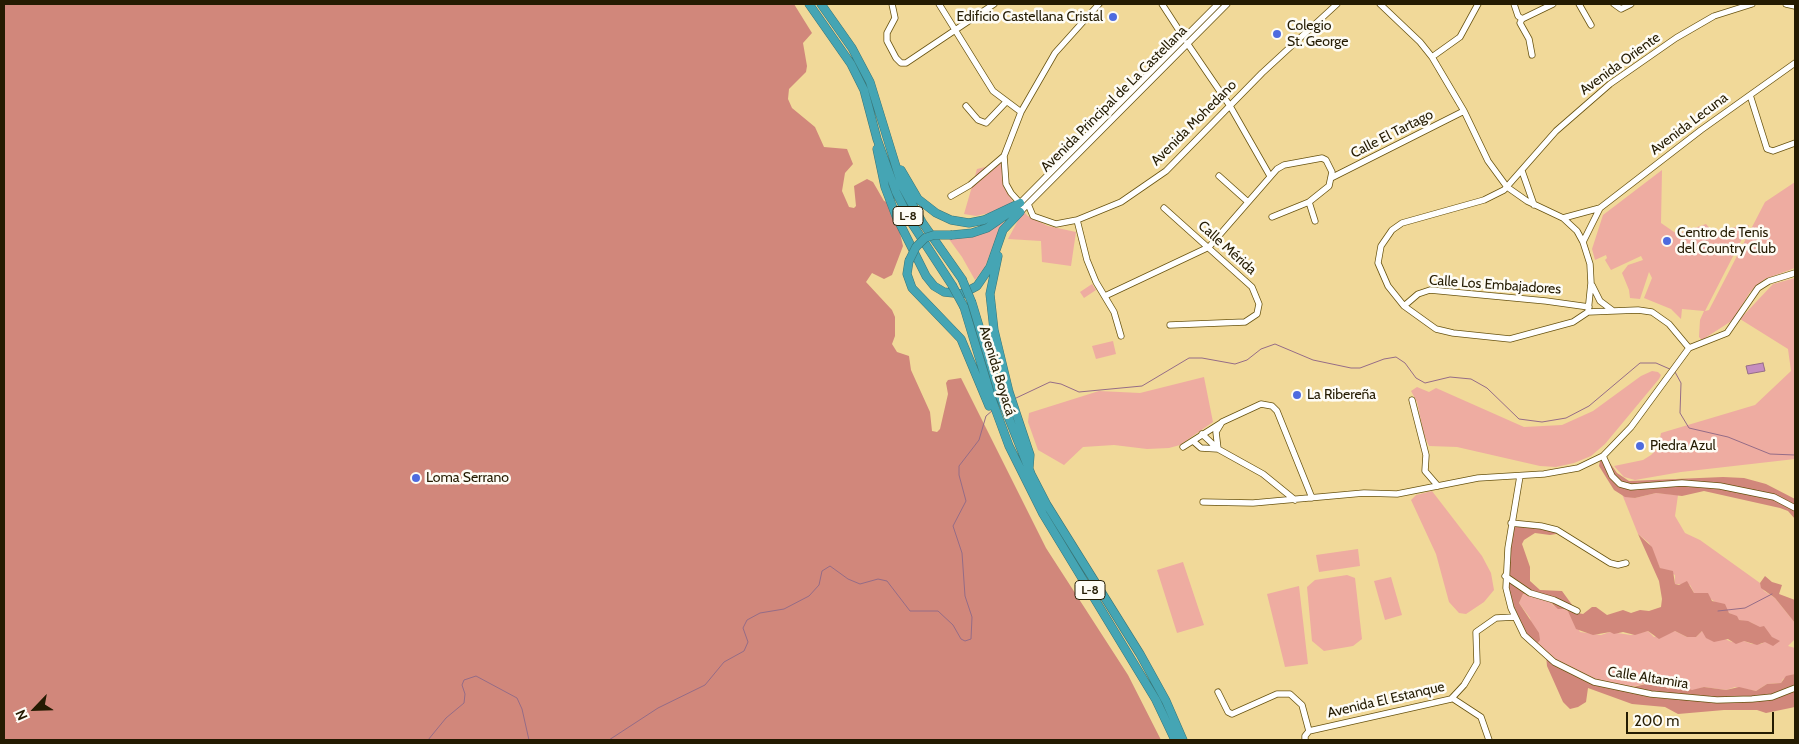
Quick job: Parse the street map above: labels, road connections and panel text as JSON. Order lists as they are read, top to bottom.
{
  "streets": {
    "highway": ["L-8", "Avenida Boyacá"],
    "street": [
      "Avenida Oriente",
      "Avenida Principal de La Castellana",
      "Avenida Mohedano",
      "Avenida Lecuna",
      "Calle El Tartago",
      "Calle Mérida",
      "Calle Los Embajadores",
      "Calle Altamira",
      "Avenida El Estanque"
    ]
  },
  "crossings": [
    ["Avenida Oriente", "Calle Los Embajadores"],
    ["Avenida Principal de La Castellana", "Avenida Mohedano"],
    ["Calle Altamira", "Avenida El Estanque"]
  ],
  "places": [
    "Edificio Castellana Cristal",
    "Colegio St. George",
    "Centro de Tenis del Country Club",
    "La Ribereña",
    "Piedra Azul",
    "Loma Serrano"
  ],
  "scale_bar": "200 m",
  "north": "bottom left"
}
